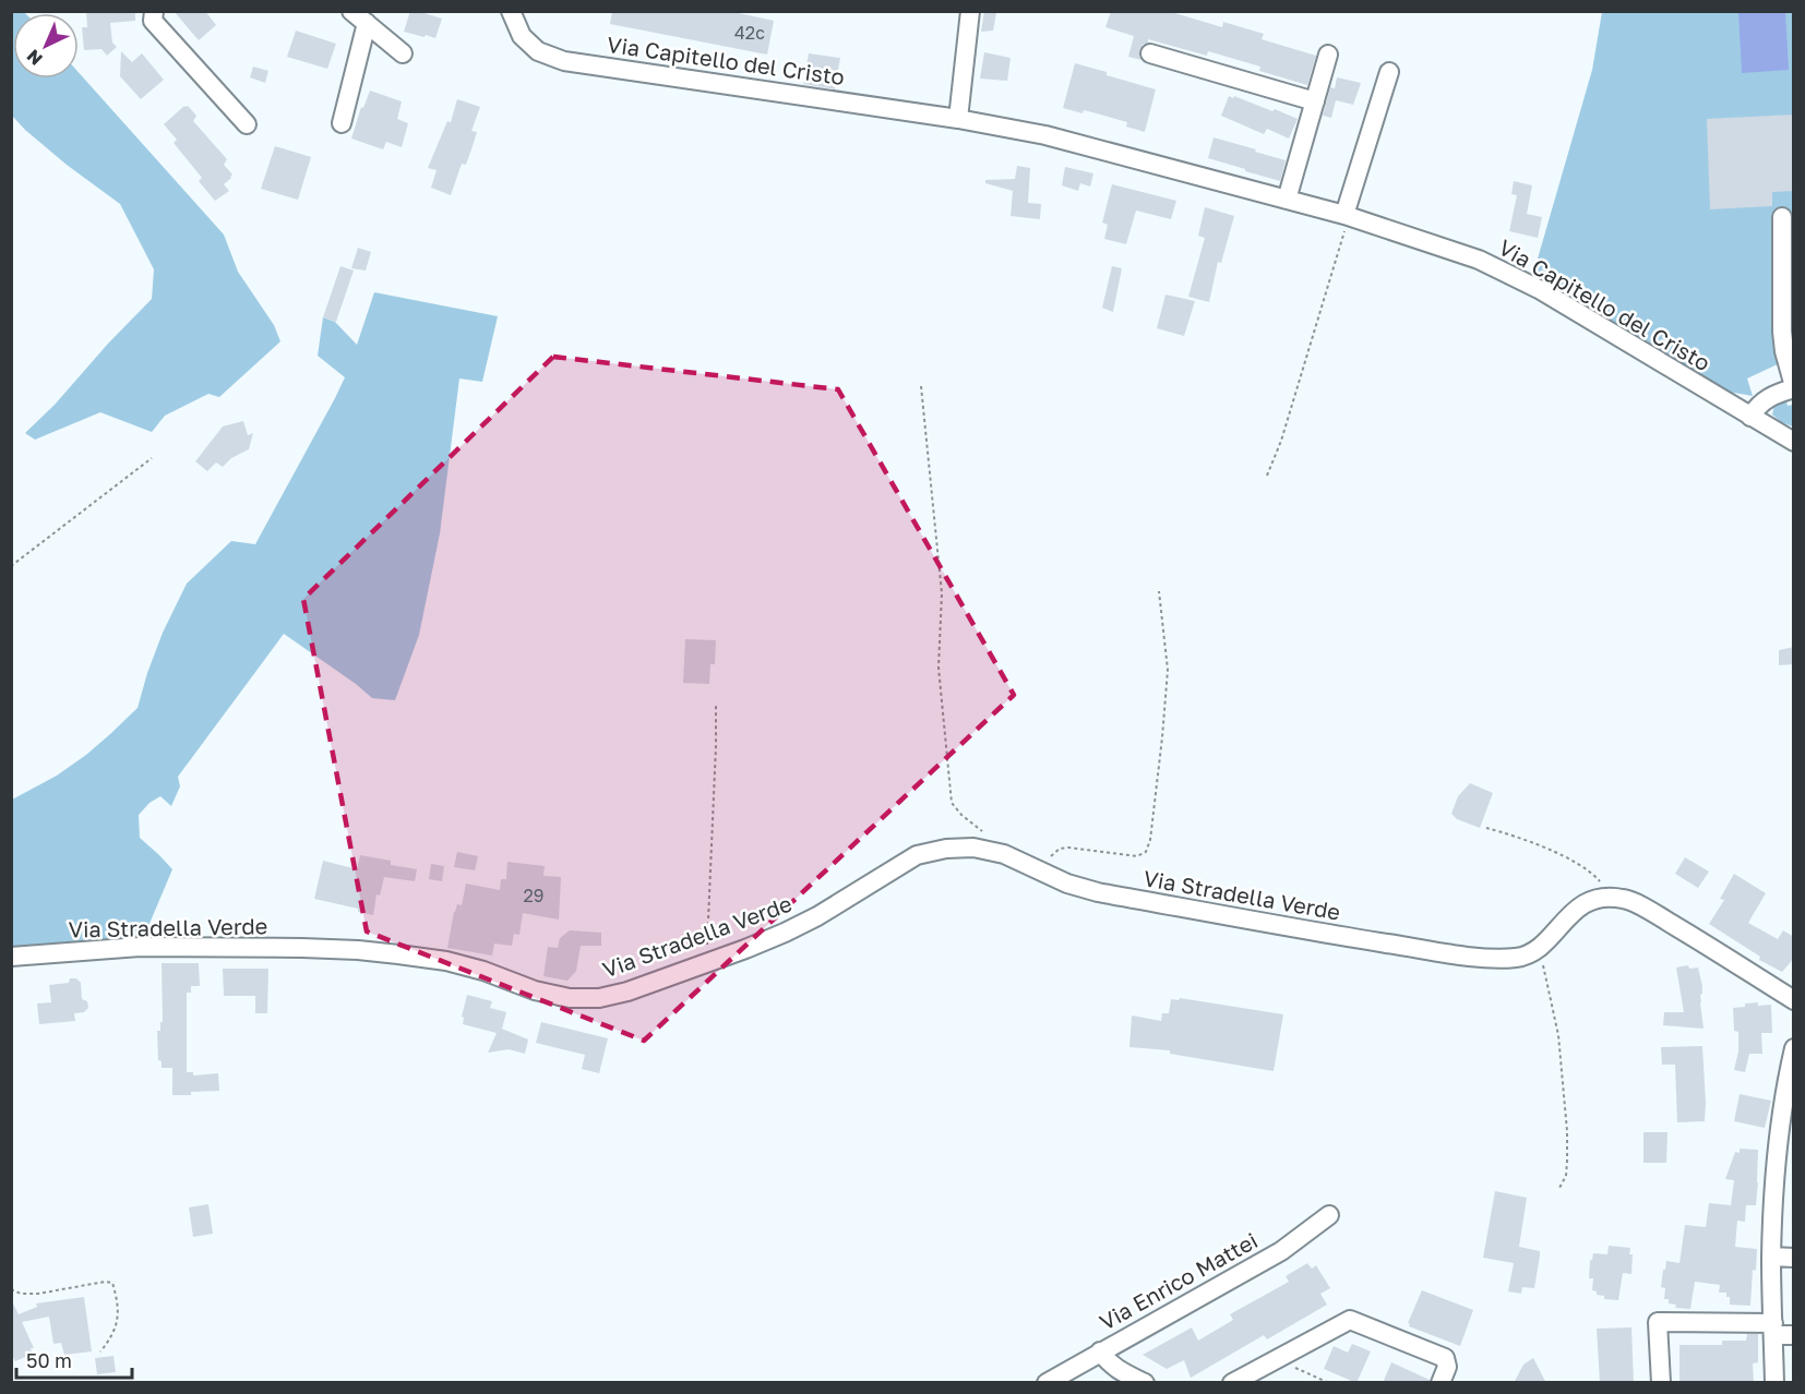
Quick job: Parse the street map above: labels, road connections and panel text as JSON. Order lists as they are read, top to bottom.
{
  "streets": {
    "street": ["Via Capitello del Cristo", "Via Stradella Verde", "Via Enrico Mattei"]
  },
  "house_numbers": ["42c", "29"],
  "scale_bar": "50 m",
  "north": "bottom left"
}
